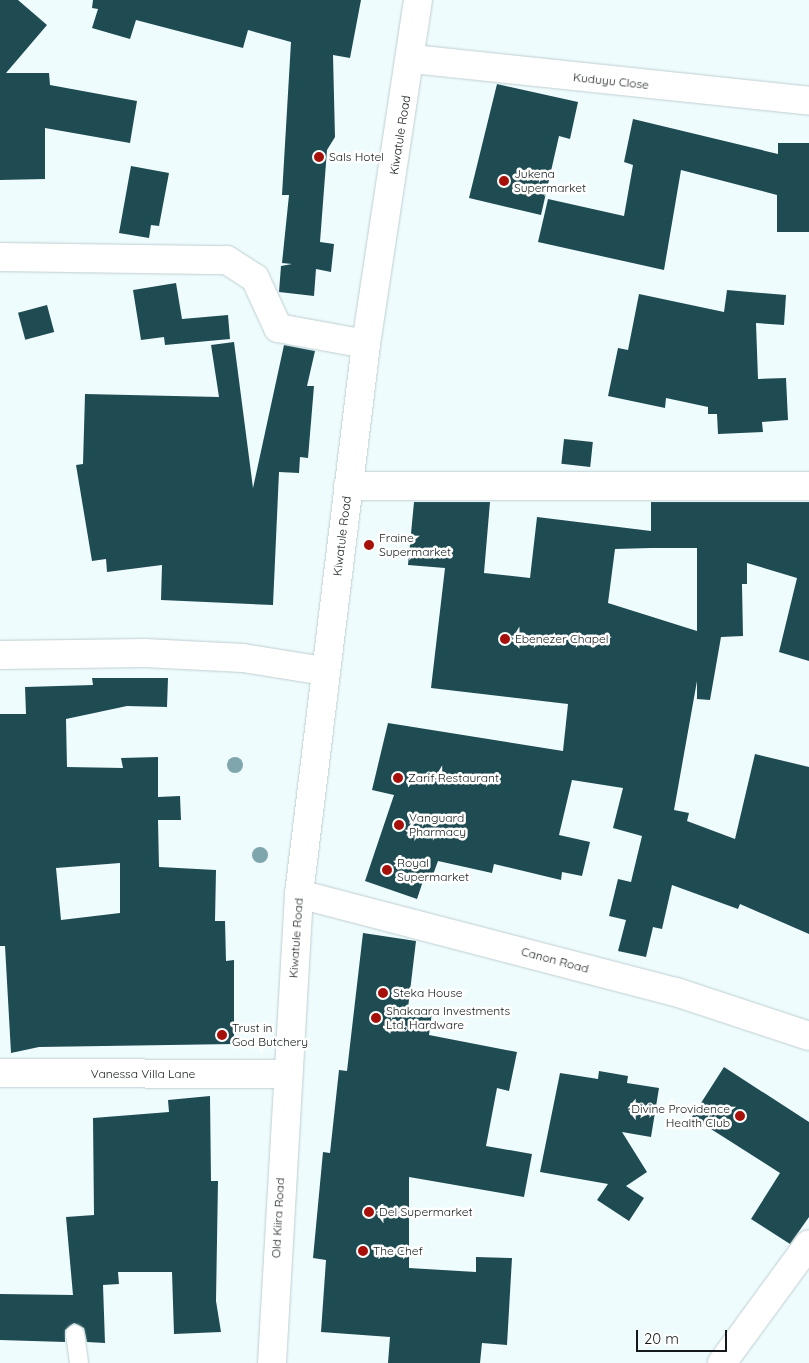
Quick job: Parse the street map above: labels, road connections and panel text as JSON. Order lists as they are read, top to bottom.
{
  "streets": {
    "street": [
      "Kuduyu Close",
      "Kiwatule Road",
      "Canon Road",
      "Vanessa Villa Lane",
      "Old Kiira Road"
    ]
  },
  "crossings": [
    ["Kuduyu Close", "Kiwatule Road"],
    ["Kiwatule Road", "Canon Road"],
    ["Kiwatule Road", "Vanessa Villa Lane"],
    ["Kiwatule Road", "Old Kiira Road"],
    ["Vanessa Villa Lane", "Old Kiira Road"]
  ],
  "places": [
    "Sals Hotel",
    "Jukena Supermarket",
    "Fraine Supermarket",
    "Ebenezer Chapel",
    "Zarif Restaurant",
    "Vanguard Pharmacy",
    "Royal Supermarket",
    "Steka House",
    "Shakaara Investments Ltd. Hardware",
    "Trust in God Butchery",
    "Divine Providence Health Club",
    "Del Supermarket",
    "The Chef"
  ],
  "scale_bar": "20 m"
}
